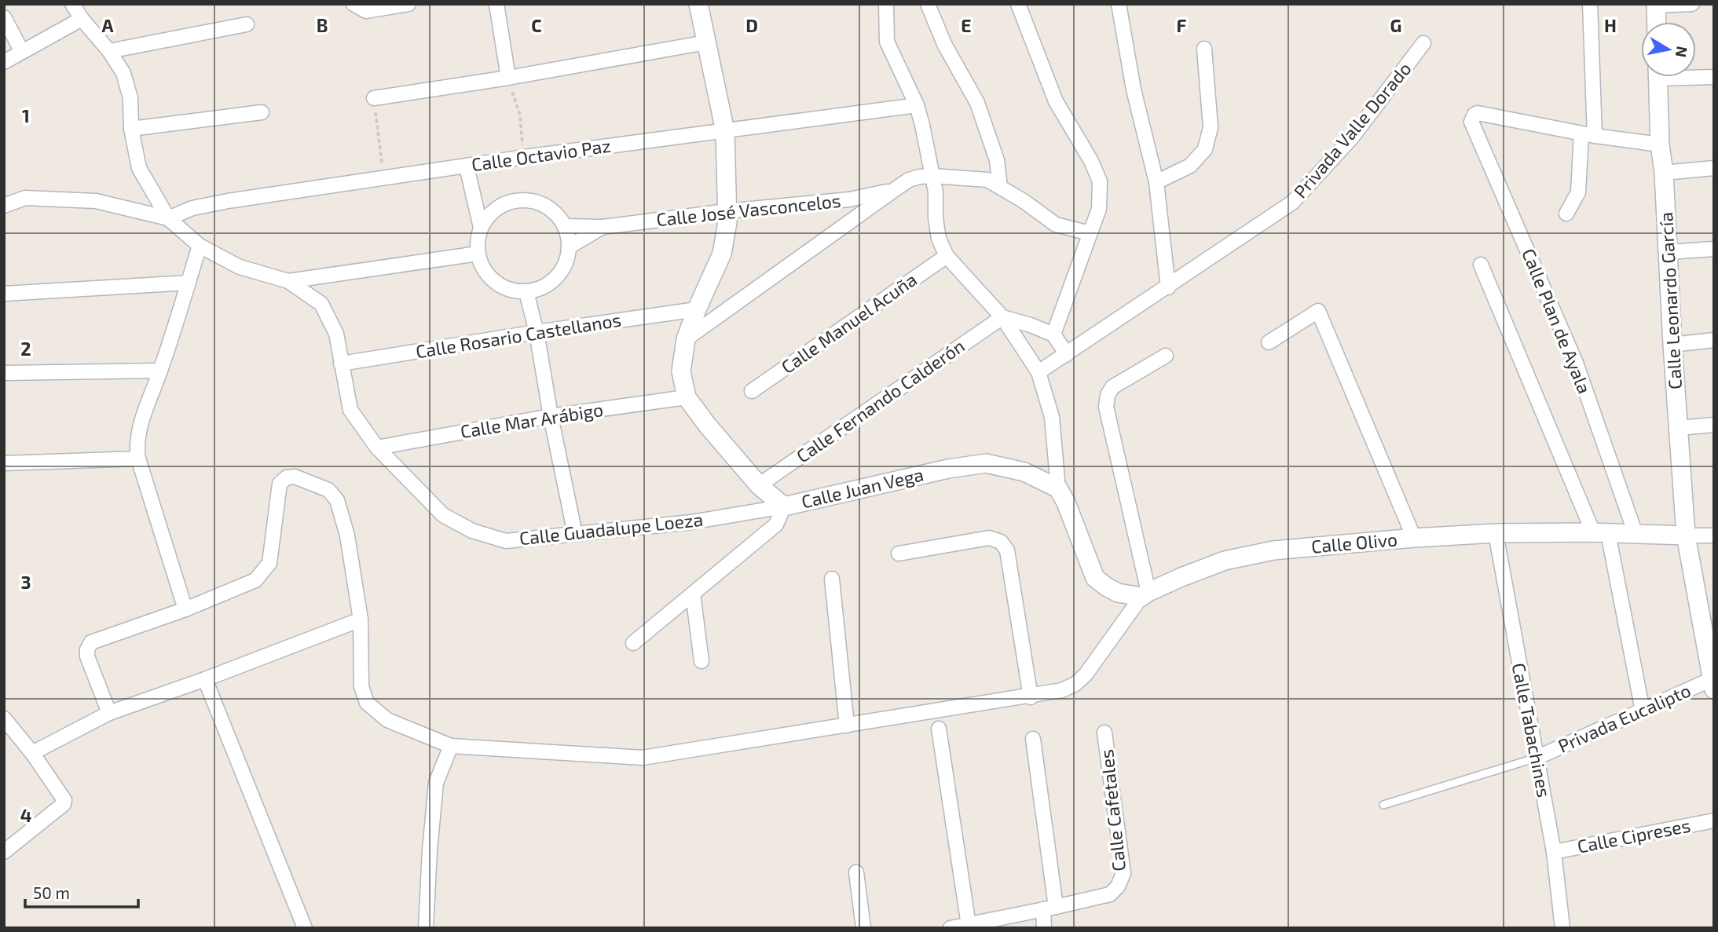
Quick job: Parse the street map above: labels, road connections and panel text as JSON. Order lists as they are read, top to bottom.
{
  "streets": {
    "street": [
      "Privada Valle Dorado",
      "Calle Octavio Paz",
      "Calle José Vasconcelos",
      "Calle Leonardo García",
      "Calle Plan de Ayala",
      "Calle Manuel Acuña",
      "Calle Rosario Castellanos",
      "Calle Fernando Calderón",
      "Calle Mar Arábigo",
      "Calle Juan Vega",
      "Calle Guadalupe Loeza",
      "Calle Olivo",
      "Privada Eucalipto",
      "Calle Tabachines",
      "Calle Cafetales",
      "Calle Cipreses"
    ]
  },
  "crossings": [
    ["Calle Octavio Paz", "Calle Juan Vega"],
    ["Calle Octavio Paz", "Calle Guadalupe Loeza"],
    ["Calle José Vasconcelos", "Calle Juan Vega"],
    ["Calle Leonardo García", "Calle Olivo"],
    ["Calle Leonardo García", "Privada Eucalipto"],
    ["Calle Plan de Ayala", "Calle Olivo"],
    ["Calle Rosario Castellanos", "Calle Juan Vega"],
    ["Calle Rosario Castellanos", "Calle Guadalupe Loeza"],
    ["Calle Fernando Calderón", "Calle Juan Vega"],
    ["Calle Mar Arábigo", "Calle Juan Vega"],
    ["Calle Mar Arábigo", "Calle Guadalupe Loeza"],
    ["Calle Juan Vega", "Calle Guadalupe Loeza"],
    ["Calle Olivo", "Calle Tabachines"],
    ["Privada Eucalipto", "Calle Tabachines"],
    ["Calle Tabachines", "Calle Cipreses"]
  ],
  "scale_bar": "50 m",
  "north": "right",
  "grid": {
    "columns": [
      "A",
      "B",
      "C",
      "D",
      "E",
      "F",
      "G",
      "H"
    ],
    "rows": [
      "1",
      "2",
      "3",
      "4"
    ]
  }
}
